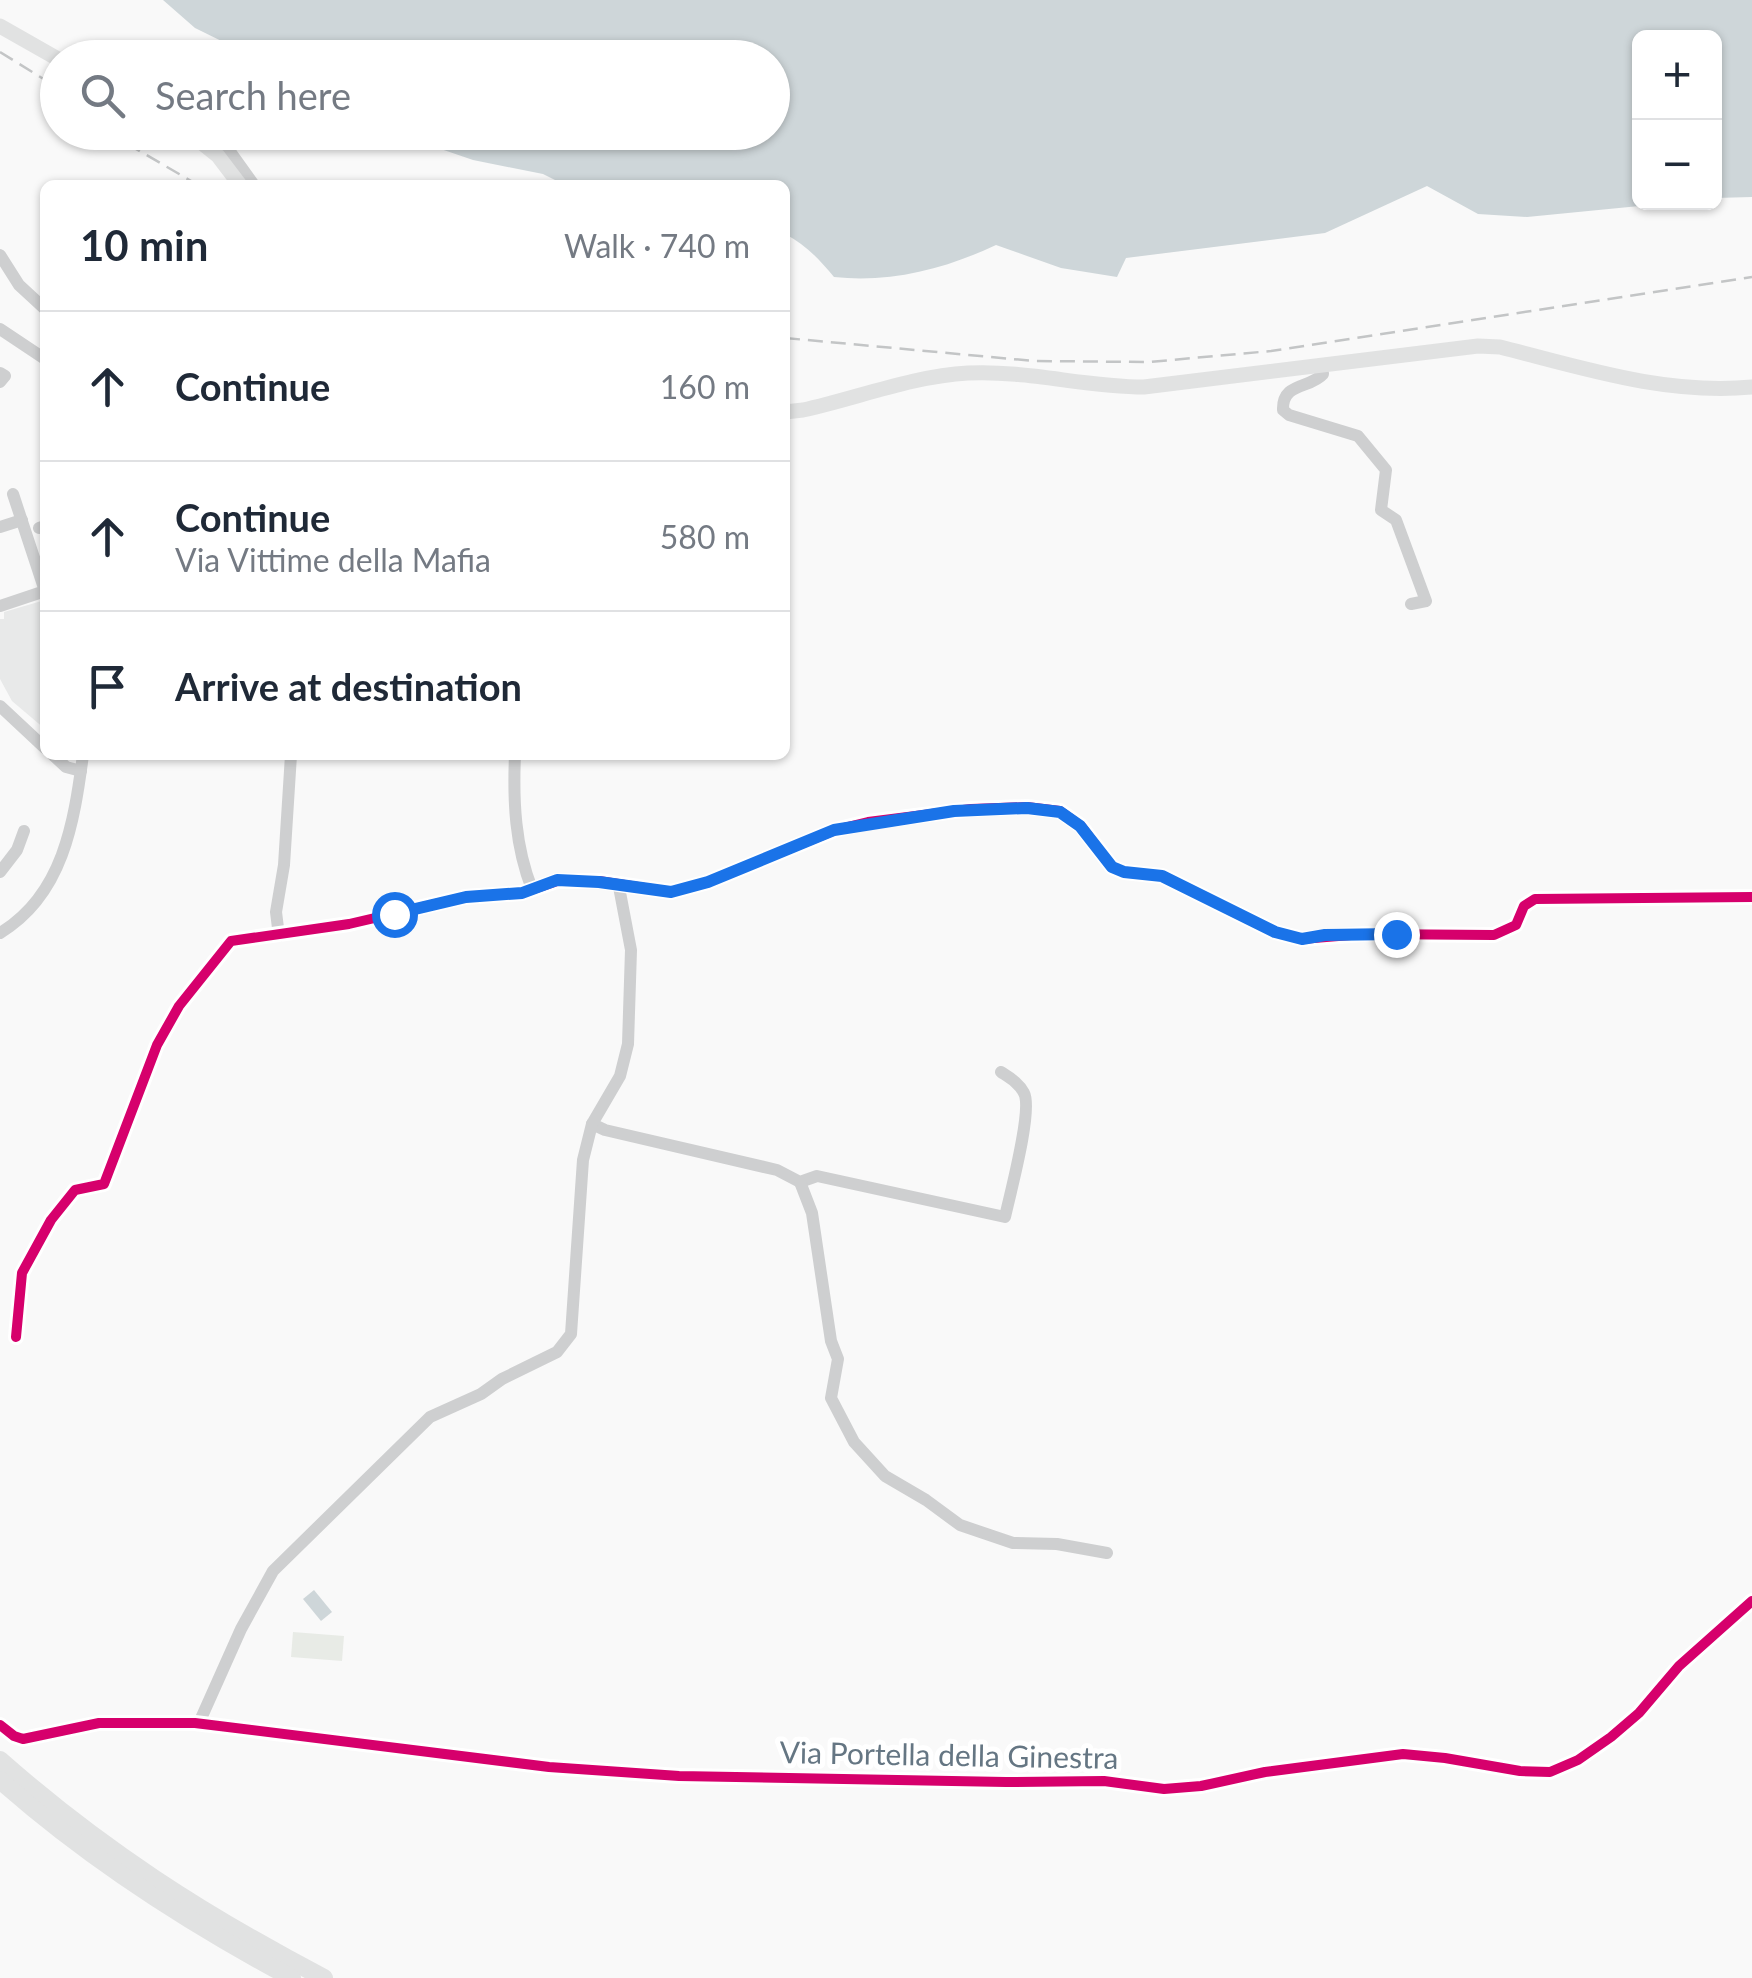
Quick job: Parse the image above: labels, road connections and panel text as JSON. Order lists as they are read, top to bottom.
{
  "streets": {
    "street": ["Via Portella della Ginestra"]
  },
  "page": {
    "map_buttons": ["+", "−"],
    "search": "Search here",
    "heading": ["10 min", "Walk · 740 m"],
    "list": [
      ["Continue", "160 m"],
      ["Continue", "Via Vittime della Mafia", "580 m"],
      "Arrive at destination"
    ]
  }
}
